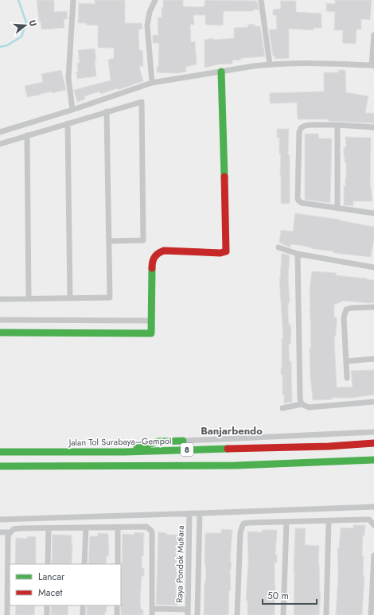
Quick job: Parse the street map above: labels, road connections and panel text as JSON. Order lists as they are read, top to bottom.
{
  "streets": {
    "main road": ["Jalan Tol Surabaya–Gempol", "8"],
    "street": ["Raya Pondok Mutiara"]
  },
  "districts": ["Banjarbendo"],
  "legend": ["Lancar", "Macet"],
  "scale_bar": "50 m",
  "north": "right"
}
